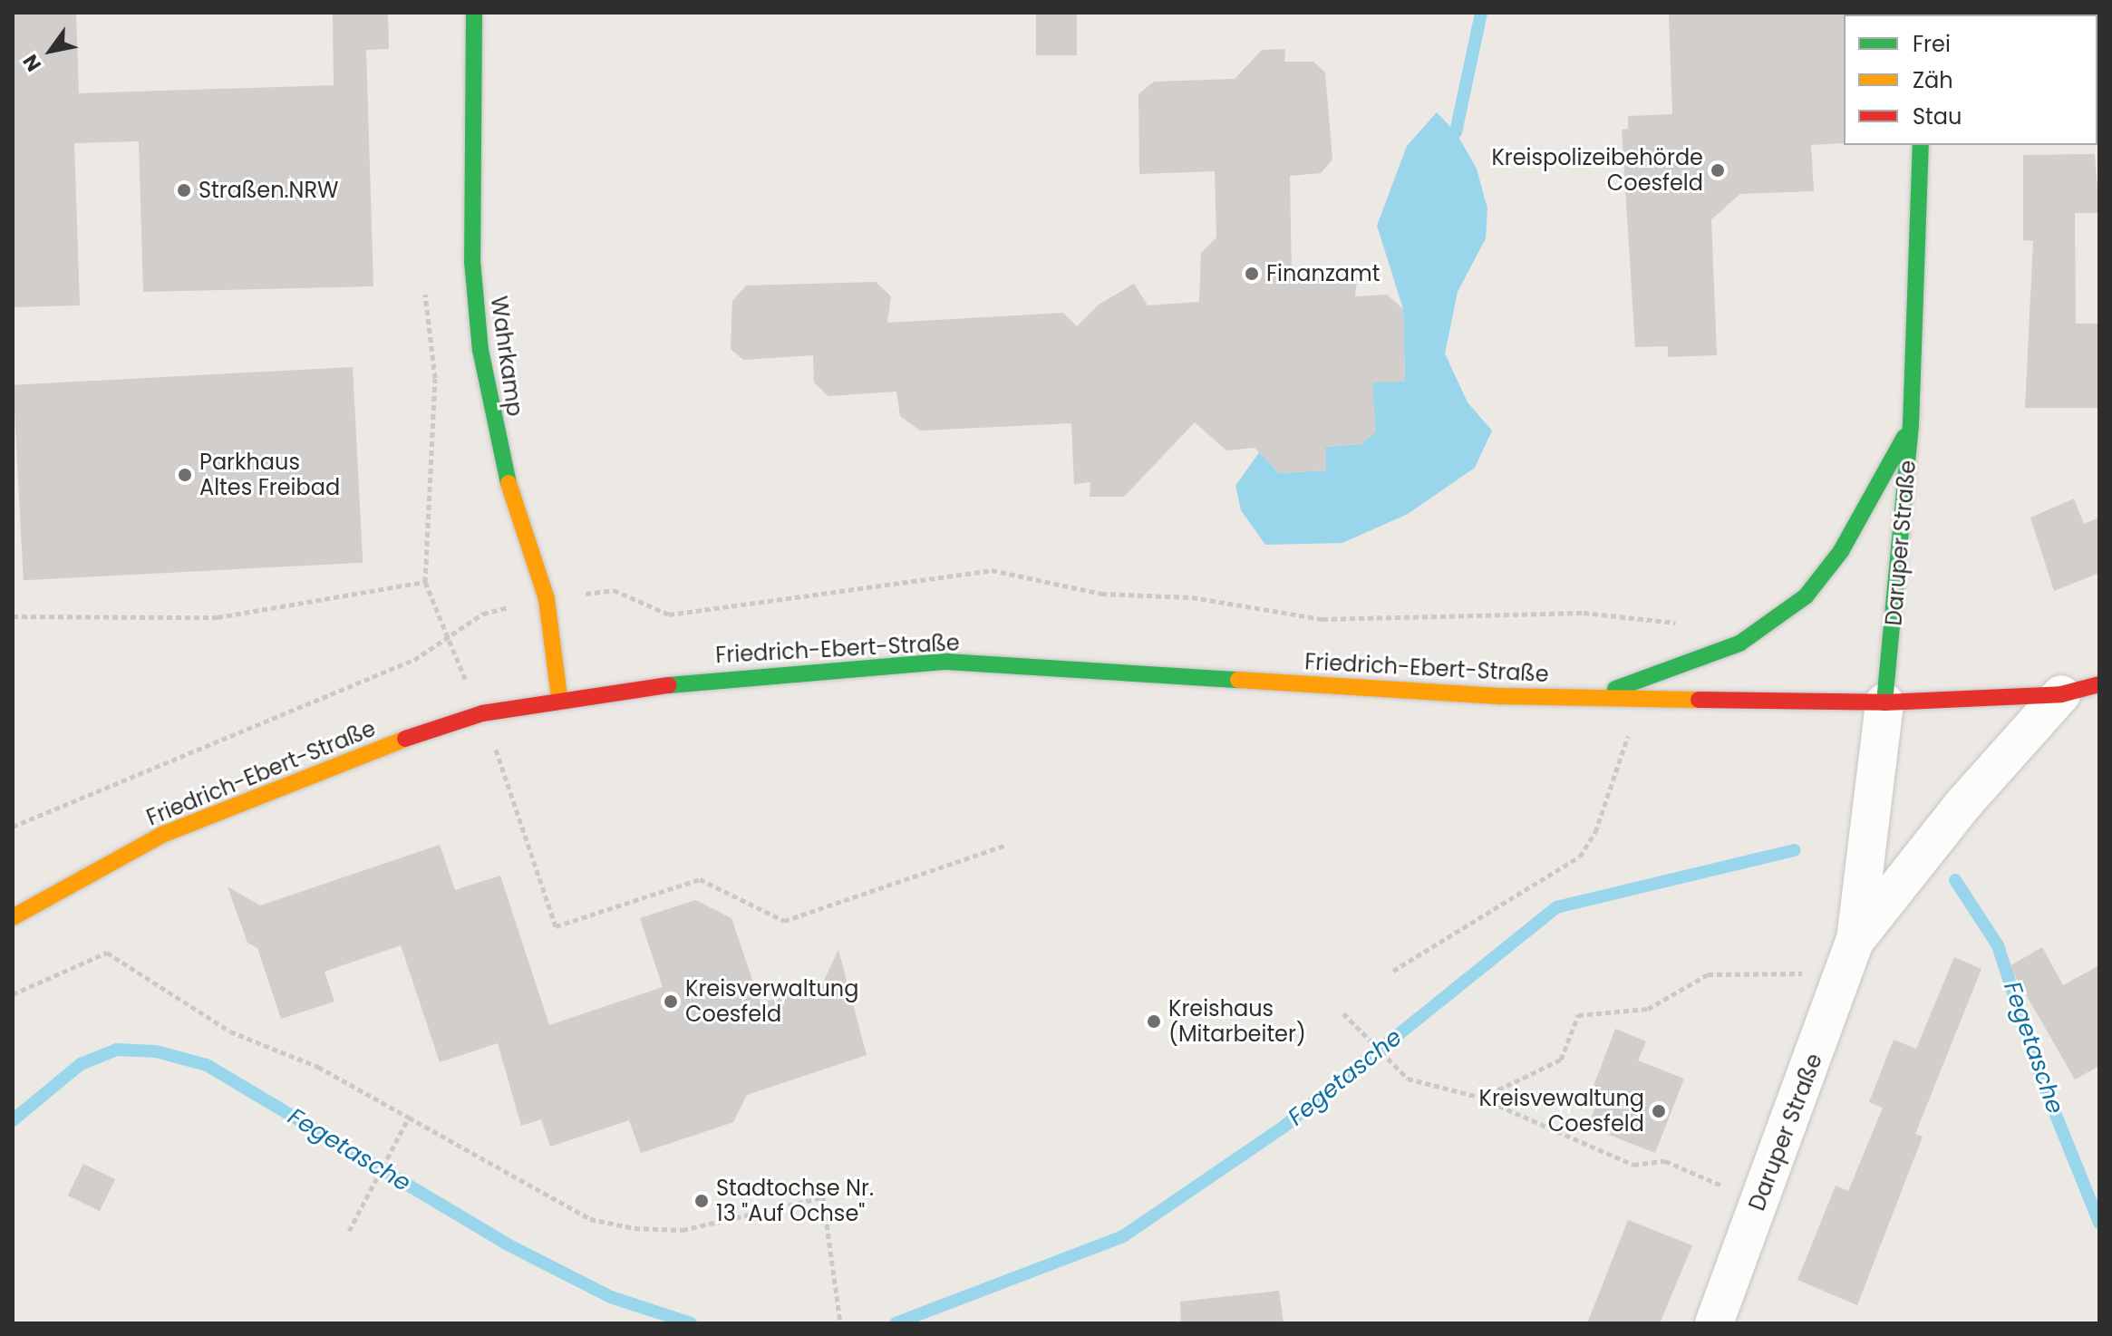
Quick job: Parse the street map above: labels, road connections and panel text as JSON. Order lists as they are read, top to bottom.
{
  "streets": {
    "street": ["Wahrkamp", "Daruper Straße", "Friedrich-Ebert-Straße"]
  },
  "crossings": [
    ["Wahrkamp", "Friedrich-Ebert-Straße"],
    ["Daruper Straße", "Friedrich-Ebert-Straße"]
  ],
  "water": ["Fegetasche"],
  "places": [
    "Kreispolizeibehörde Coesfeld",
    "Straßen.NRW",
    "Finanzamt",
    "Parkhaus Altes Freibad",
    "Kreisverwaltung Coesfeld",
    "Kreishaus (Mitarbeiter)",
    "Kreisvewaltung Coesfeld",
    "Stadtochse Nr. 13 \"Auf Ochse\""
  ],
  "legend": ["Frei", "Zäh", "Stau"],
  "north": "bottom left"
}
